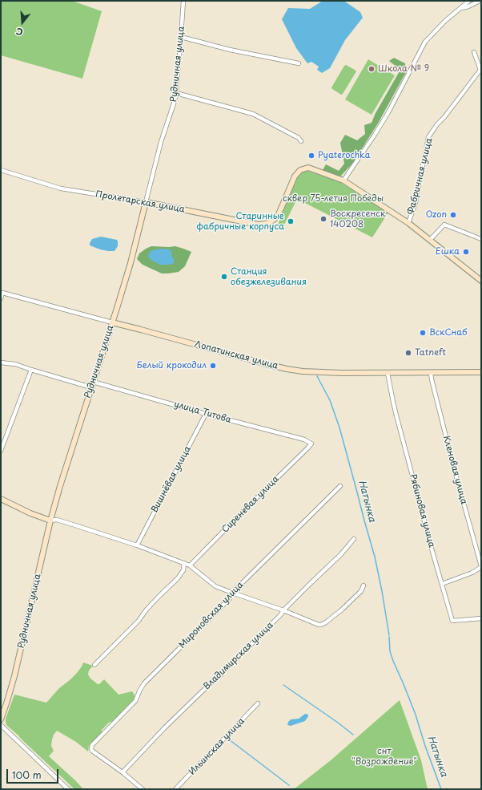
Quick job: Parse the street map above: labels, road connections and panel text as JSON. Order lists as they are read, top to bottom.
{
  "streets": {
    "street": [
      "Рудничная улица",
      "Фабричная улица",
      "Пролетарская улица",
      "Лопатинская улица",
      "улица Титова",
      "Кленовая улица",
      "Вишнёвая улица",
      "Сиреневая улица",
      "Рябиновая улица",
      "Мироновская улица",
      "Владимирская улица",
      "Ильинская улица"
    ]
  },
  "crossings": [
    ["Рудничная улица", "Пролетарская улица"],
    ["Рудничная улица", "Лопатинская улица"],
    ["Рудничная улица", "улица Титова"],
    ["Фабричная улица", "Пролетарская улица"],
    ["Лопатинская улица", "Кленовая улица"],
    ["Лопатинская улица", "Рябиновая улица"],
    ["улица Титова", "Вишнёвая улица"],
    ["улица Титова", "Сиреневая улица"],
    ["Мироновская улица", "Владимирская улица"]
  ],
  "water": ["Натынка"],
  "parks": ["сквер 75-летия Победы", "снт \"Возрождение\""],
  "places": [
    "Школа № 9",
    "Pyaterochka",
    "Ozon",
    "Воскресенск 140208",
    "Старинные фабричные корпуса",
    "Ешка",
    "Станция обезжелезивания",
    "ВскСнаб",
    "Tatneft",
    "Белый крокодил"
  ],
  "scale_bar": "100 m",
  "north": "bottom"
}
